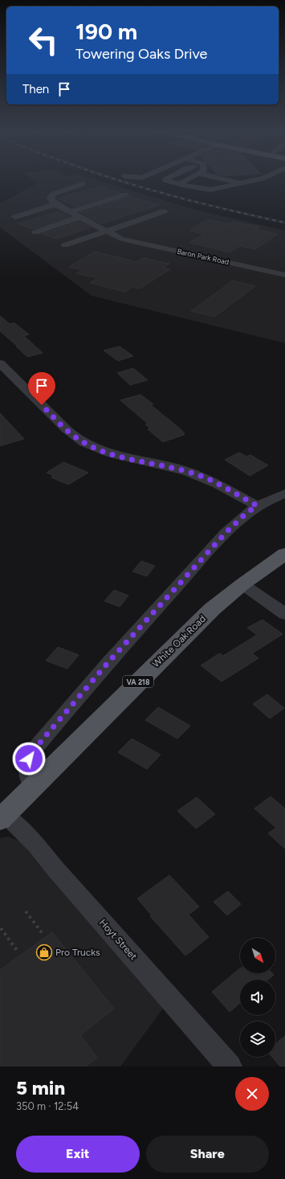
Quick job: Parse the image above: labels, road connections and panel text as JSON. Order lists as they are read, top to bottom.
{
  "streets": {
    "main road": ["White Oak Road", "VA 218"],
    "street": ["Baron Park Road", "Hoyt Street"]
  },
  "crossings": [
    ["White Oak Road", "Hoyt Street"]
  ],
  "places": {
    "shop": ["Pro Trucks"]
  },
  "north": "bottom right",
  "page": {
    "turn": ["190 m", "Towering Oaks Drive"],
    "then": "Then",
    "heading": ["5 min", "350 m · 12:54"],
    "buttons": ["Exit", "Share"]
  }
}
